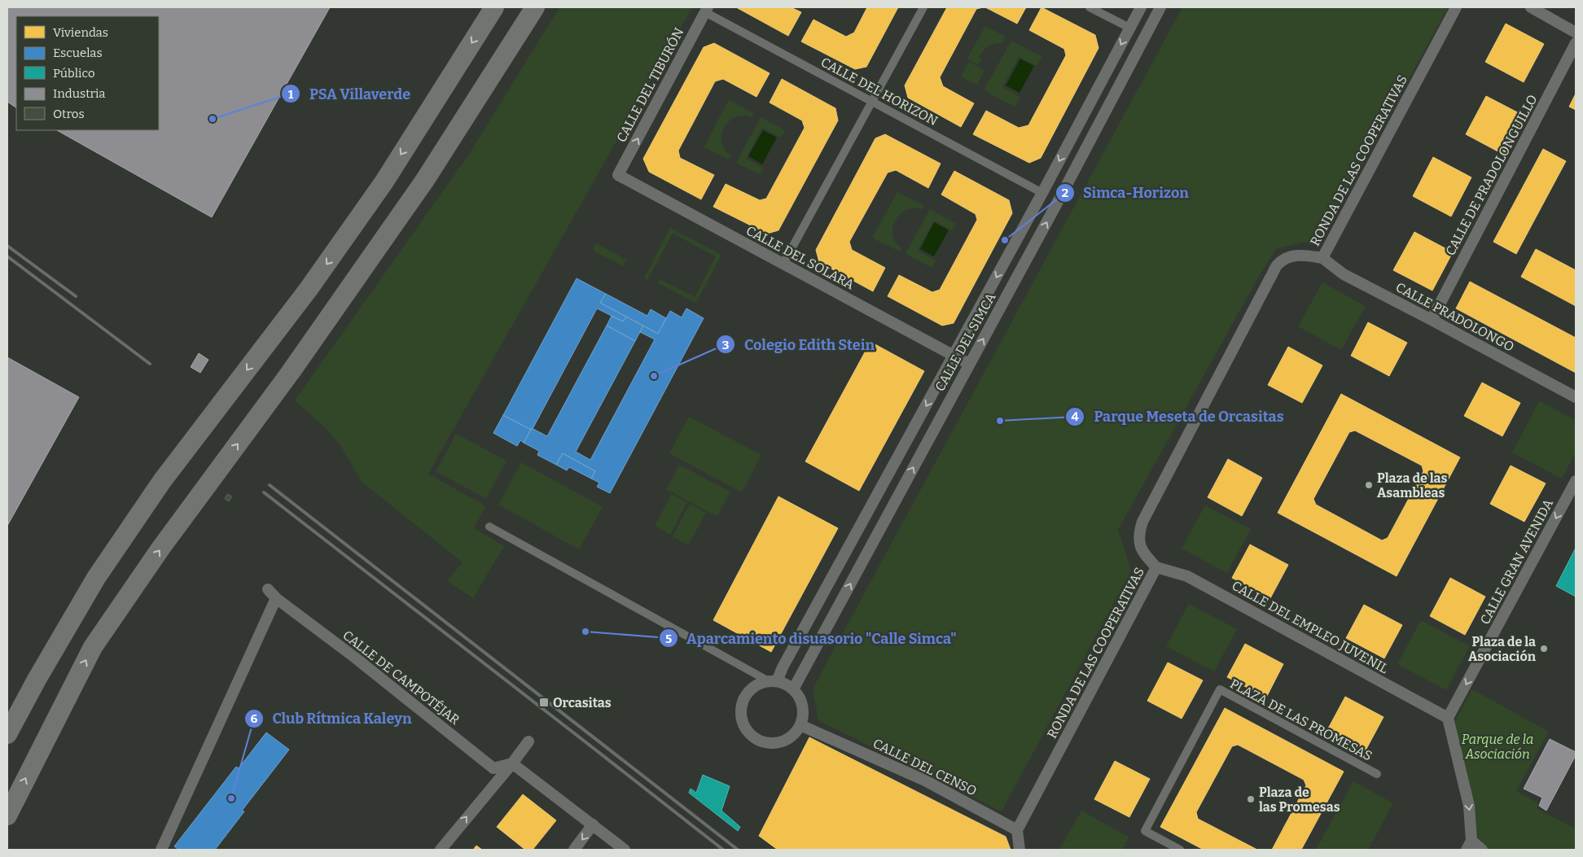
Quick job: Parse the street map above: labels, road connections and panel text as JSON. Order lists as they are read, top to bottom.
{
  "streets": {
    "street": [
      "CALLE DEL TIBURÓN",
      "CALLE DEL HORIZON",
      "RONDA DE LAS COOPERATIVAS",
      "CALLE DE PRADOLONGUILLO",
      "CALLE DEL SOLARA",
      "CALLE PRADOLONGO",
      "CALLE DEL SIMCA",
      "CALLE GRAN AVENIDA",
      "CALLE DEL EMPLEO JUVENIL",
      "CALLE DE CAMPOTÉJAR",
      "PLAZA DE LAS PROMESAS",
      "CALLE DEL CENSO"
    ]
  },
  "crossings": [
    ["CALLE DEL TIBURÓN", "CALLE DEL HORIZON"],
    ["CALLE DEL TIBURÓN", "CALLE DEL SOLARA"],
    ["CALLE DEL HORIZON", "CALLE DEL SIMCA"],
    ["RONDA DE LAS COOPERATIVAS", "CALLE PRADOLONGO"],
    ["RONDA DE LAS COOPERATIVAS", "CALLE DEL EMPLEO JUVENIL"],
    ["RONDA DE LAS COOPERATIVAS", "CALLE DEL CENSO"],
    ["CALLE DE PRADOLONGUILLO", "CALLE PRADOLONGO"],
    ["CALLE DEL SOLARA", "CALLE DEL SIMCA"],
    ["CALLE DEL SIMCA", "CALLE DEL CENSO"],
    ["CALLE GRAN AVENIDA", "CALLE DEL EMPLEO JUVENIL"]
  ],
  "one_way": ["CALLE DEL TIBURÓN", "CALLE GRAN AVENIDA"],
  "parks": ["Parque de la Asociación"],
  "places": {
    "other": [
      "PSA Villaverde",
      "Simca-Horizon",
      "Colegio Edith Stein",
      "Parque Meseta de Orcasitas",
      "Plaza de las Asambleas",
      "Aparcamiento disuasorio \"Calle Simca\"",
      "Plaza de la Asociación",
      "Club Rítmica Kaleyn",
      "Plaza de las Promesas"
    ],
    "transit": ["Orcasitas"]
  },
  "legend": [
    "Viviendas",
    "Escuelas",
    "Público",
    "Industria",
    "Otros"
  ]
}
